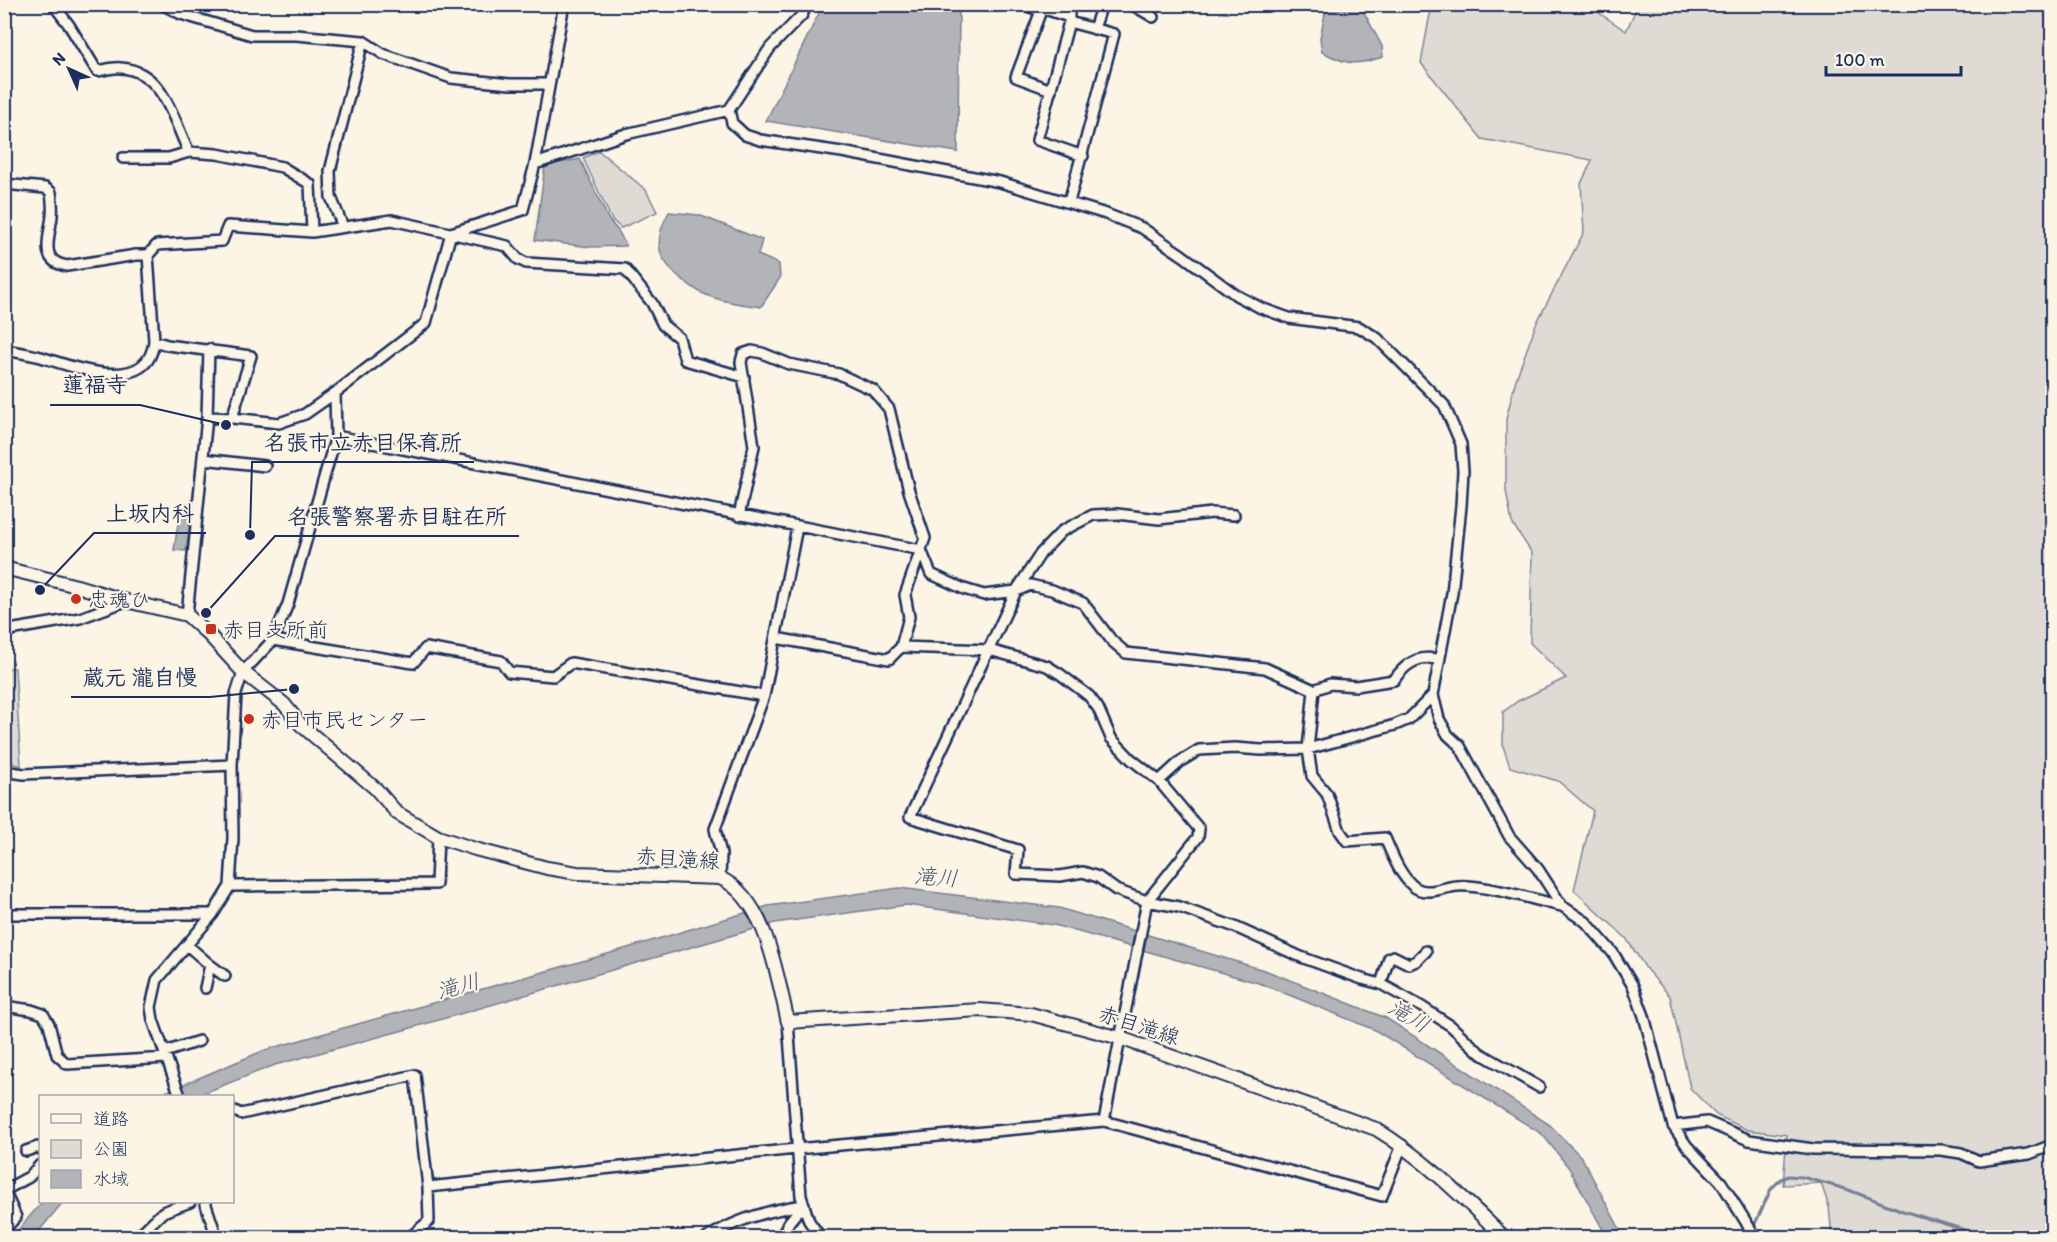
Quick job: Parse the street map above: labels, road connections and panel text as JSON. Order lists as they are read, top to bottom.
{
  "streets": {
    "main road": ["赤目滝線"]
  },
  "water": ["滝川"],
  "places": {
    "other": [
      "蓮福寺",
      "名張市立赤目保育所",
      "上坂内科",
      "忠魂ひ",
      "名張警察署赤目駐在所",
      "蔵元 瀧自慢",
      "赤目市民センター"
    ],
    "transit": ["赤目支所前"]
  },
  "legend": ["道路", "公園", "水域"],
  "scale_bar": "100 m",
  "north": "top left"
}
